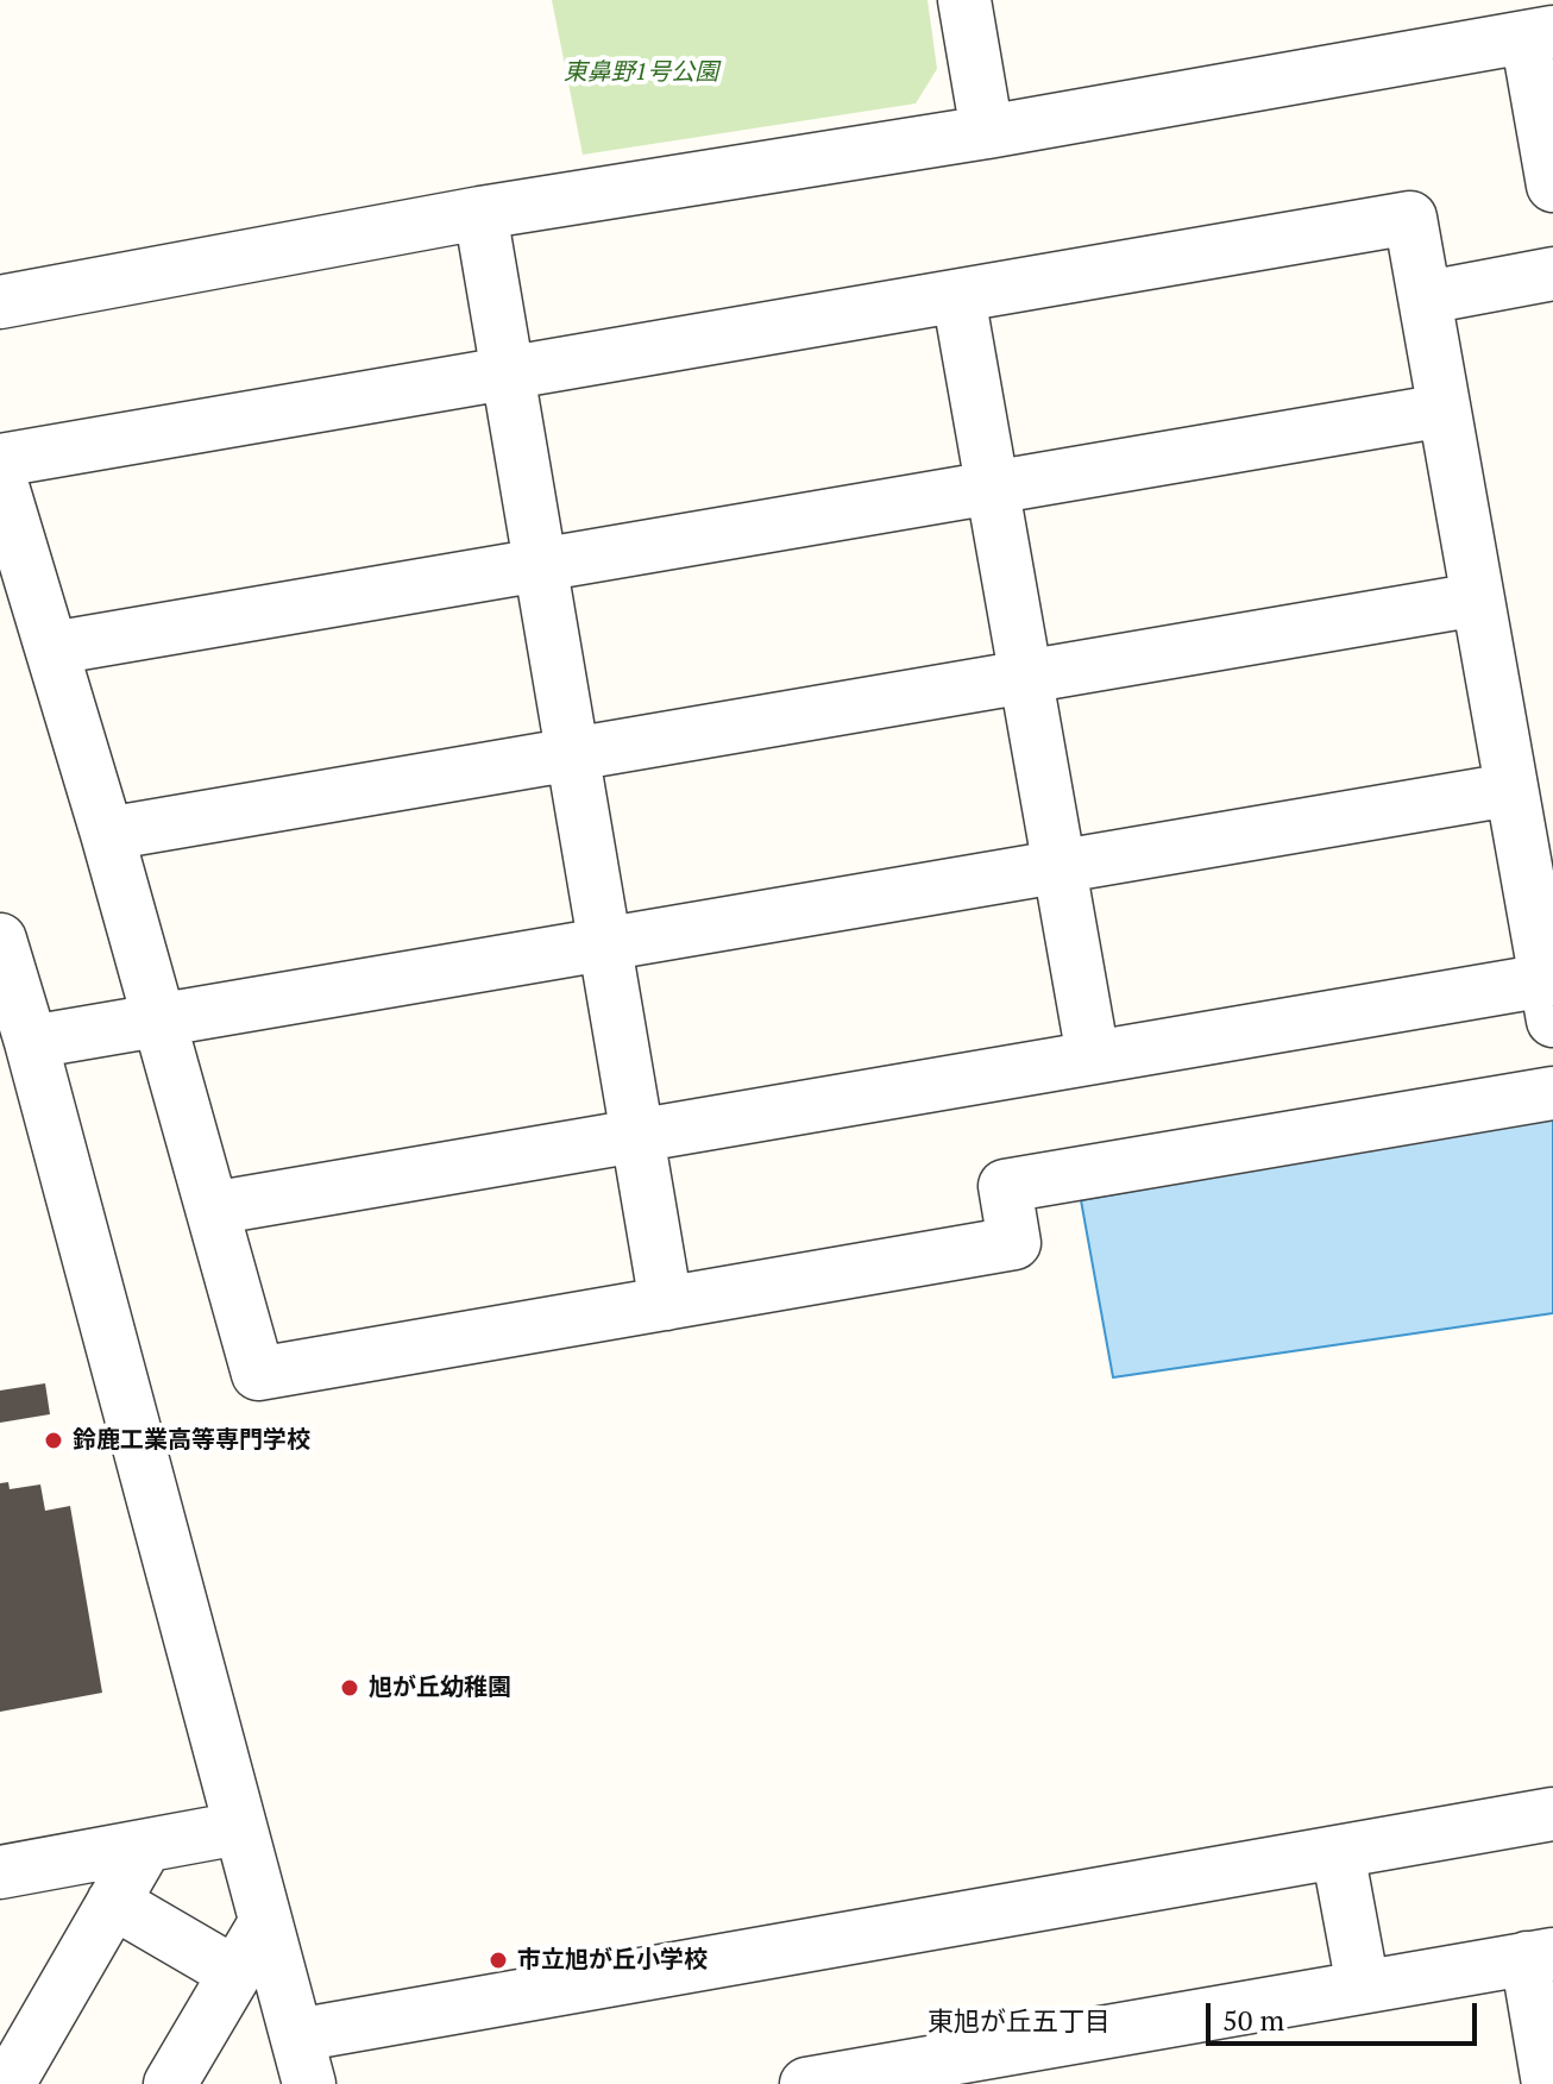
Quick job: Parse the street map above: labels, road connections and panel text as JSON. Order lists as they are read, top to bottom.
{
  "districts": ["東旭が丘五丁目"],
  "parks": ["東鼻野1号公園"],
  "places": ["鈴鹿工業高等専門学校", "旭が丘幼稚園", "市立旭が丘小学校"],
  "scale_bar": "50 m"
}
